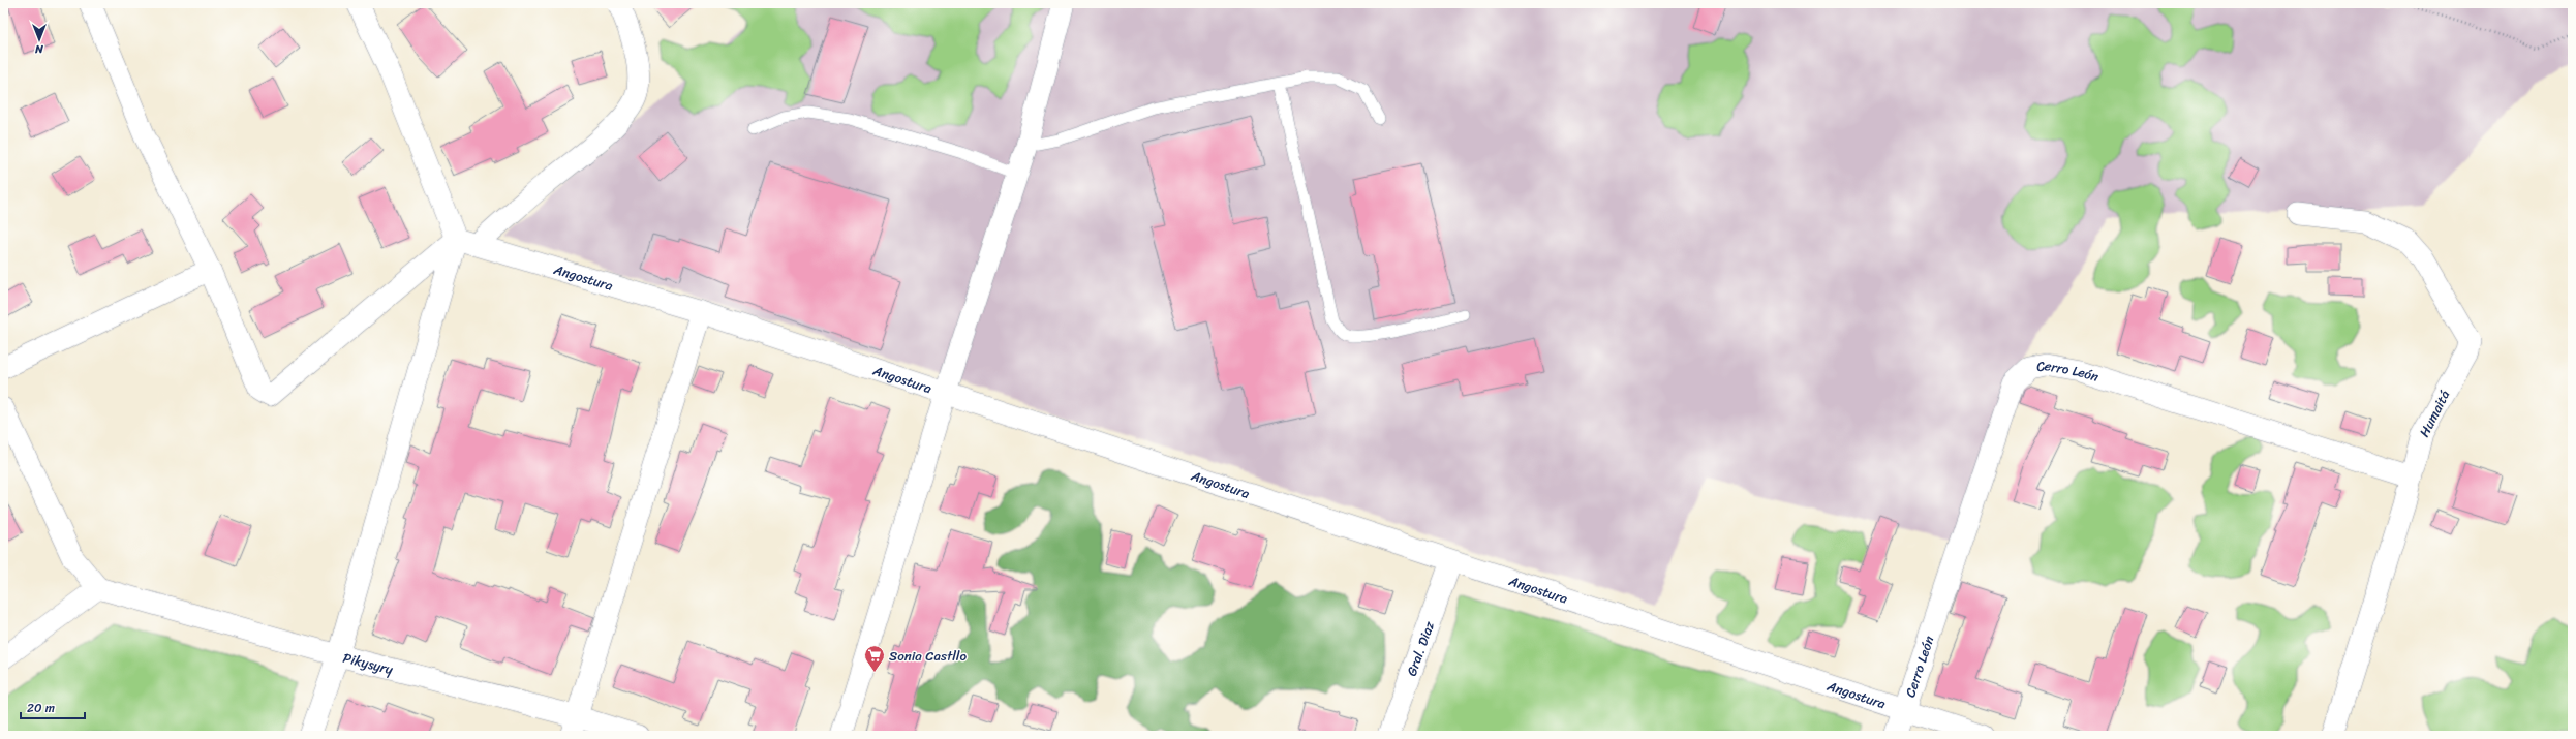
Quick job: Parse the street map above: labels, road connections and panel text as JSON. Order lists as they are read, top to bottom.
{
  "streets": {
    "street": [
      "Angostura",
      "Cerro León",
      "Humaitá",
      "Gral. Diaz",
      "Pikysyry"
    ]
  },
  "crossings": [
    ["Angostura", "Cerro León"],
    ["Angostura", "Gral. Diaz"],
    ["Cerro León", "Humaitá"]
  ],
  "places": {
    "supermarket": ["Sonia Castllo"]
  },
  "scale_bar": "20 m",
  "north": "bottom"
}
